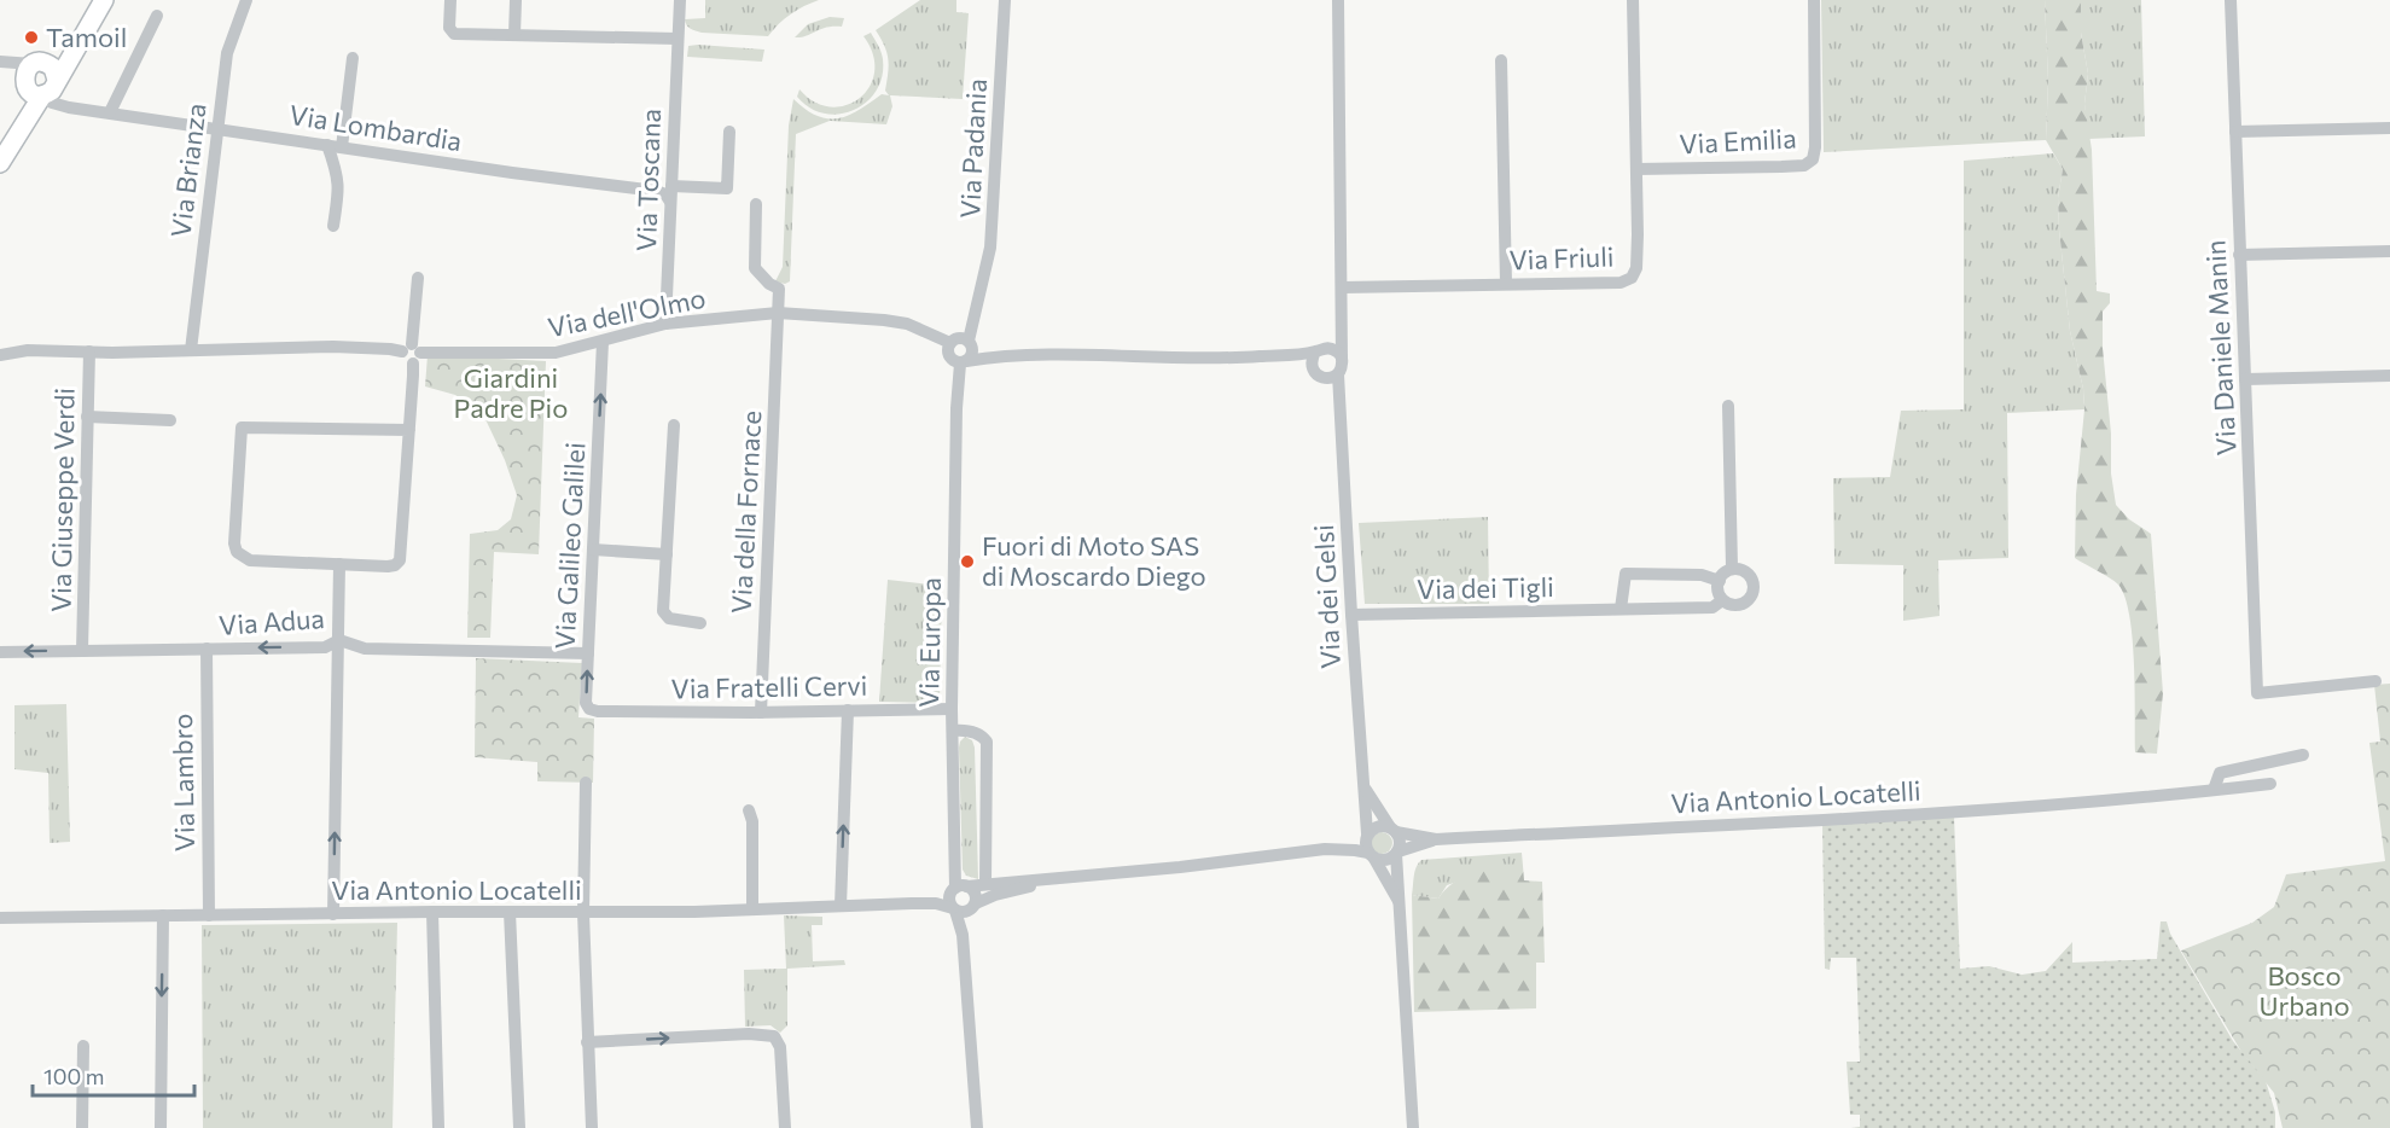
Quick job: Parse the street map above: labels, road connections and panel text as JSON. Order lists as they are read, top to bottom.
{
  "streets": {
    "street": [
      "Via Lombardia",
      "Via Emilia",
      "Via Padania",
      "Via Brianza",
      "Via Toscana",
      "Via Friuli",
      "Via dell'Olmo",
      "Via Daniele Manin",
      "Via Giuseppe Verdi",
      "Via della Fornace",
      "Via Galileo Galilei",
      "Via dei Tigli",
      "Via dei Gelsi",
      "Via Adua",
      "Via Europa",
      "Via Fratelli Cervi",
      "Via Lambro",
      "Via Antonio Locatelli"
    ]
  },
  "crossings": [
    ["Via Lombardia", "Via Brianza"],
    ["Via Lombardia", "Via Toscana"],
    ["Via Emilia", "Via Friuli"],
    ["Via Padania", "Via dell'Olmo"],
    ["Via Padania", "Via Europa"],
    ["Via Brianza", "Via dell'Olmo"],
    ["Via Toscana", "Via dell'Olmo"],
    ["Via dell'Olmo", "Via Giuseppe Verdi"],
    ["Via dell'Olmo", "Via della Fornace"],
    ["Via dell'Olmo", "Via Galileo Galilei"],
    ["Via dell'Olmo", "Via dei Gelsi"],
    ["Via dell'Olmo", "Via Europa"],
    ["Via Giuseppe Verdi", "Via Adua"],
    ["Via della Fornace", "Via Fratelli Cervi"],
    ["Via Galileo Galilei", "Via Adua"],
    ["Via Galileo Galilei", "Via Fratelli Cervi"],
    ["Via dei Tigli", "Via dei Gelsi"],
    ["Via dei Gelsi", "Via Antonio Locatelli"],
    ["Via Adua", "Via Lambro"],
    ["Via Europa", "Via Fratelli Cervi"],
    ["Via Europa", "Via Antonio Locatelli"],
    ["Via Lambro", "Via Antonio Locatelli"]
  ],
  "one_way": ["Via Adua"],
  "parks": ["Giardini Padre Pio", "Bosco Urbano"],
  "places": ["Tamoil", "Fuori di Moto SAS di Moscardo Diego"],
  "scale_bar": "100 m"
}
